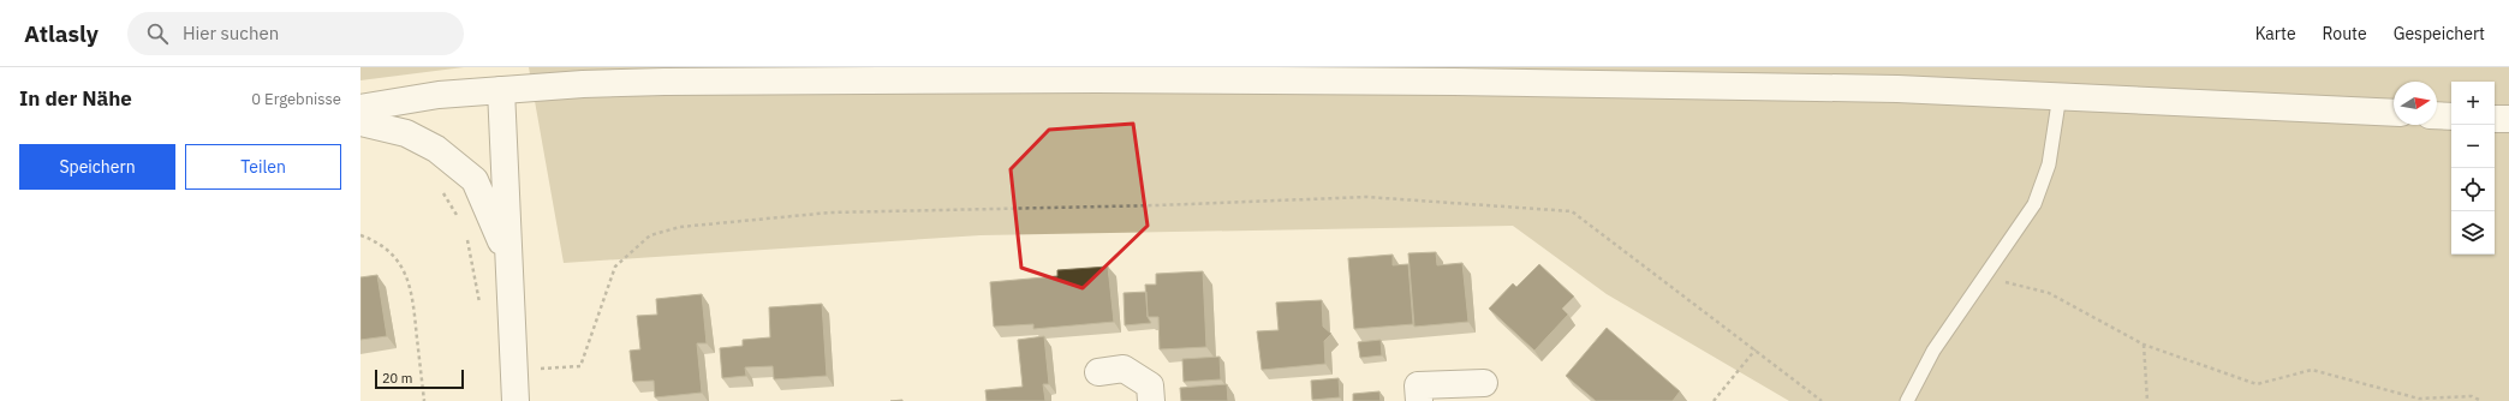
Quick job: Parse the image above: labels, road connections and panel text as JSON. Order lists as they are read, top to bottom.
{
  "scale_bar": "20 m",
  "north": "right",
  "page": {
    "header": "Atlasly",
    "search": "Hier suchen",
    "nav": ["Karte", "Route", "Gespeichert"],
    "heading": ["In der Nähe", "0 Ergebnisse"],
    "map_buttons": ["+", "−"],
    "buttons": ["Speichern", "Teilen"],
    "scale": "20 m"
  }
}
